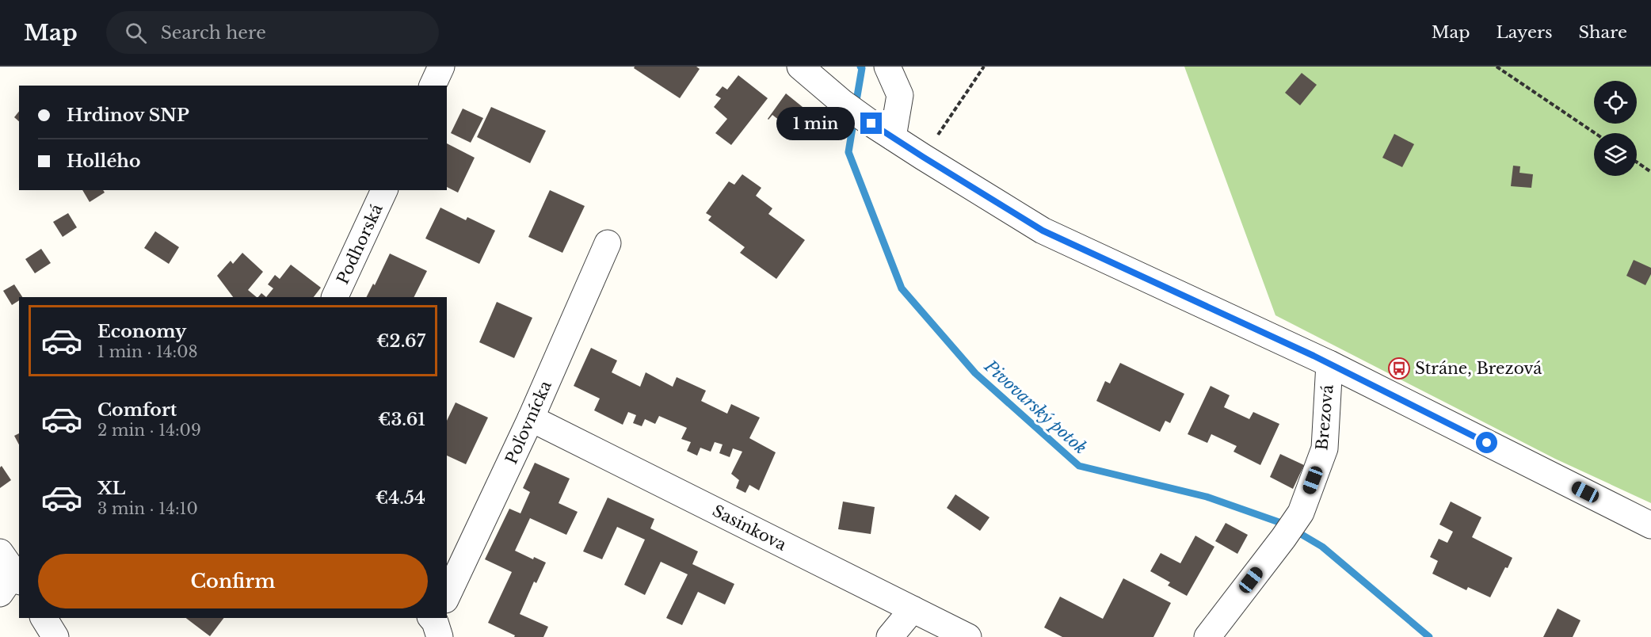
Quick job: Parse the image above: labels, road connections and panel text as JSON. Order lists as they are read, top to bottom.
{
  "streets": {
    "street": [
      "Podhorská",
      "Brezová",
      "Poľovnícka",
      "Sasinkova"
    ]
  },
  "crossings": [
    ["Poľovnícka", "Sasinkova"]
  ],
  "water": ["Pivovarský potok"],
  "places": {
    "bus stop": ["Stráne, Brezová"]
  },
  "page": {
    "header": "Map",
    "search": "Search here",
    "nav": ["Map", "Layers", "Share"],
    "banner": ["Hrdinov SNP", "Hollého"],
    "bubble": "1 min",
    "list": [
      {
        "name": "Economy",
        "note": "1 min · 14:08",
        "value": "€2.67"
      },
      {
        "name": "Comfort",
        "note": "2 min · 14:09",
        "value": "€3.61"
      },
      {
        "name": "XL",
        "note": "3 min · 14:10",
        "value": "€4.54"
      }
    ],
    "buttons": "Confirm"
  }
}
